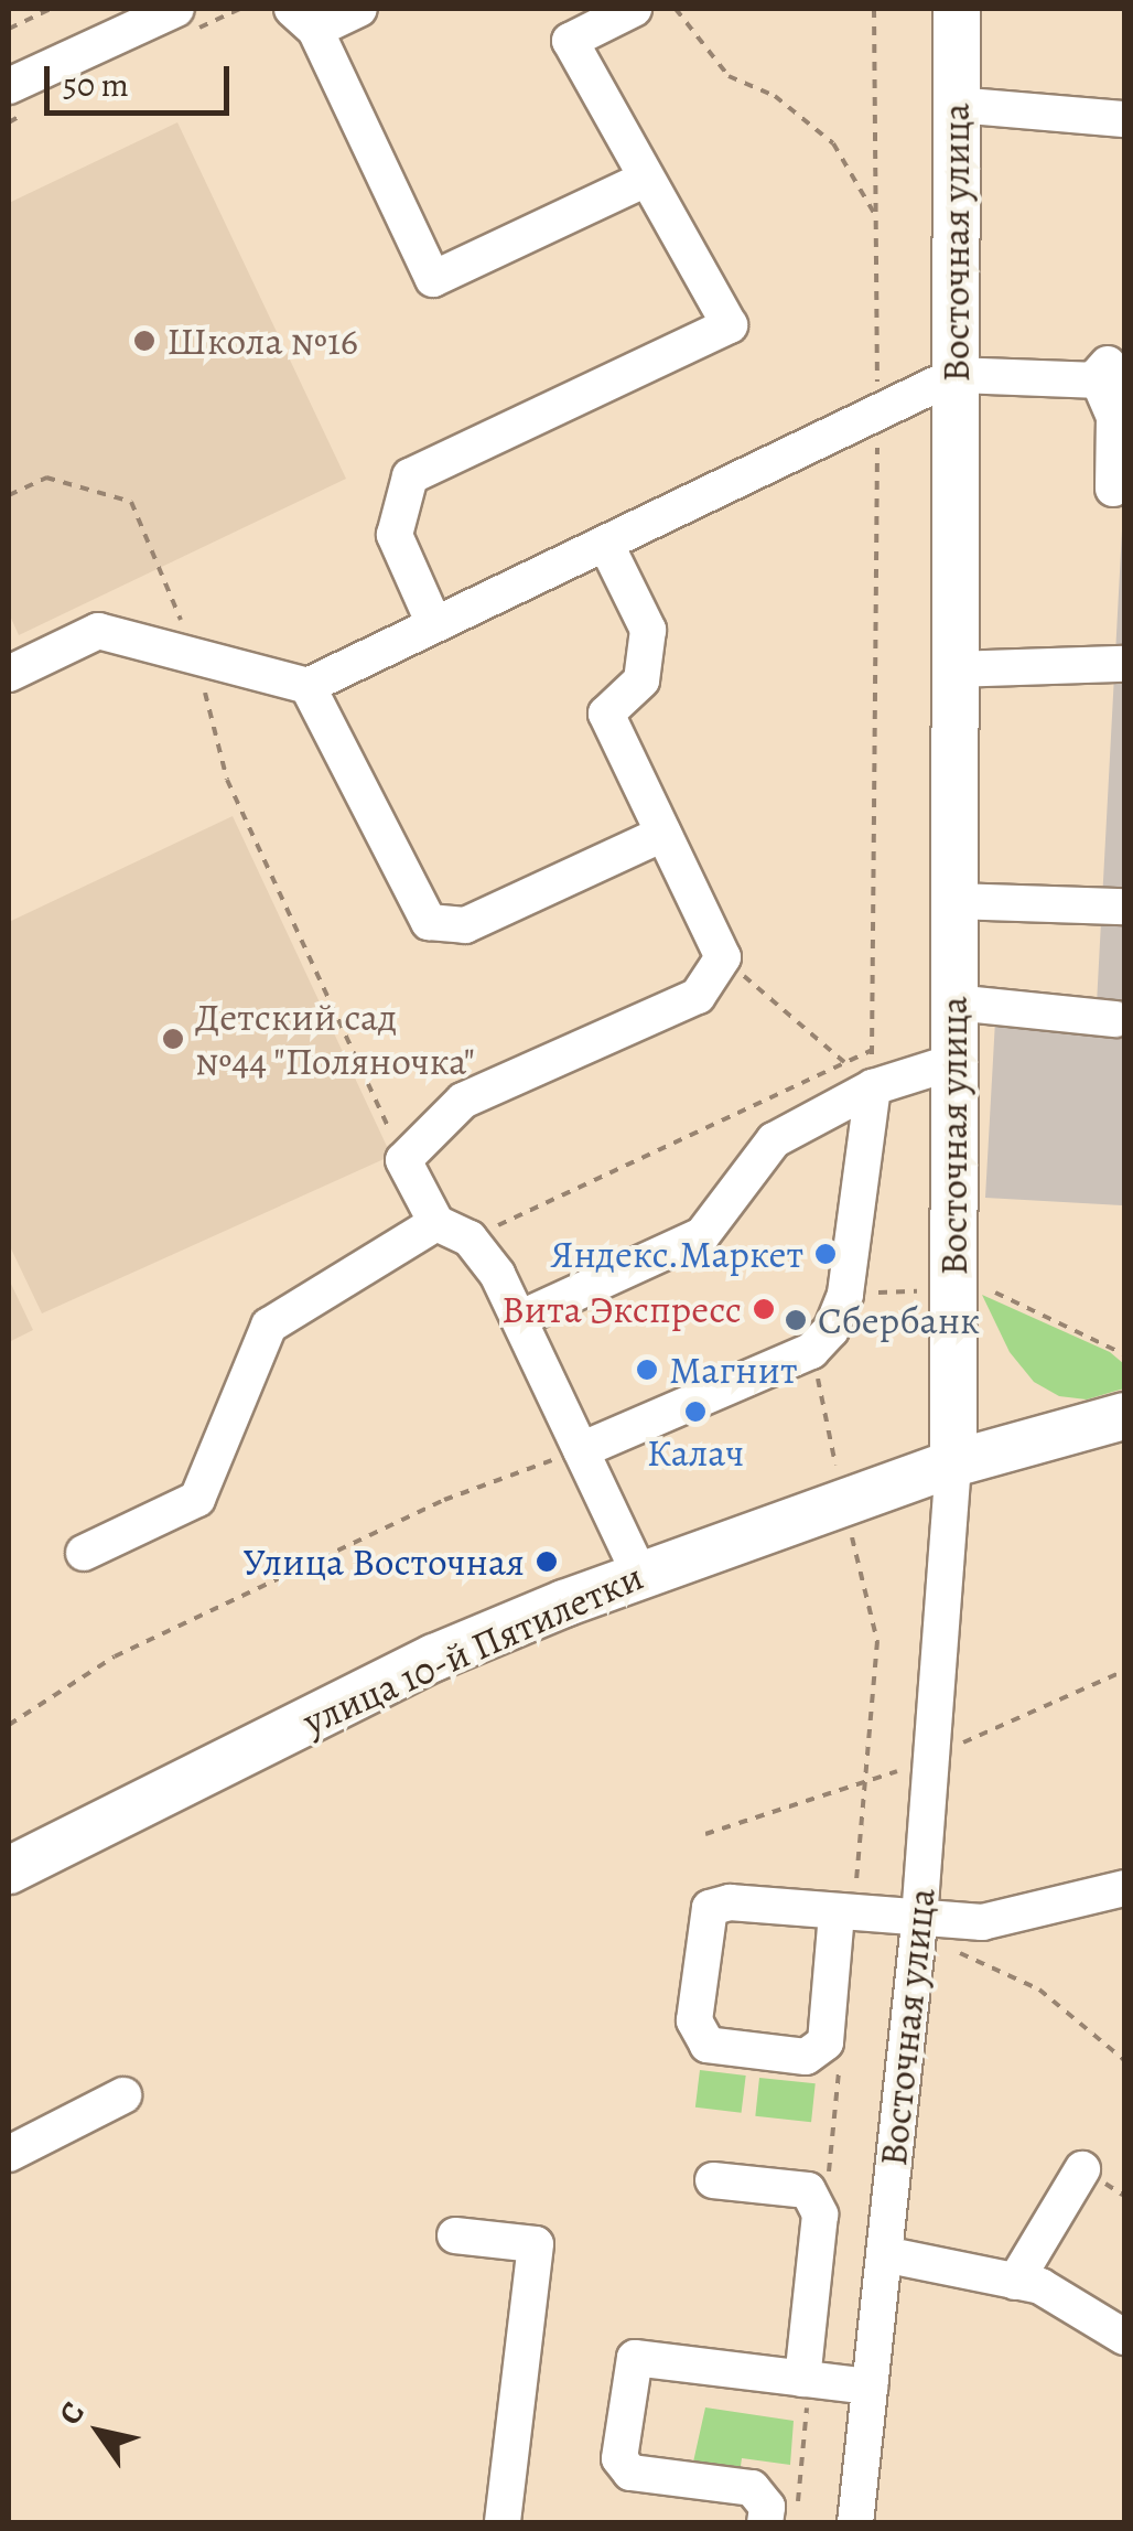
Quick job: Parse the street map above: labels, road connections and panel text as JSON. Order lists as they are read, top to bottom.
{
  "streets": {
    "main road": ["Восточная улица", "улица 10-й Пятилетки"]
  },
  "crossings": [
    ["Восточная улица", "улица 10-й Пятилетки"]
  ],
  "places": [
    "Школа №16",
    "Детский сад №44 \"Поляночка\"",
    "Яндекс.Маркет",
    "Вита Экспресс",
    "Сбербанк",
    "Магнит",
    "Калач",
    "Улица Восточная"
  ],
  "scale_bar": "50 m",
  "north": "top left"
}
